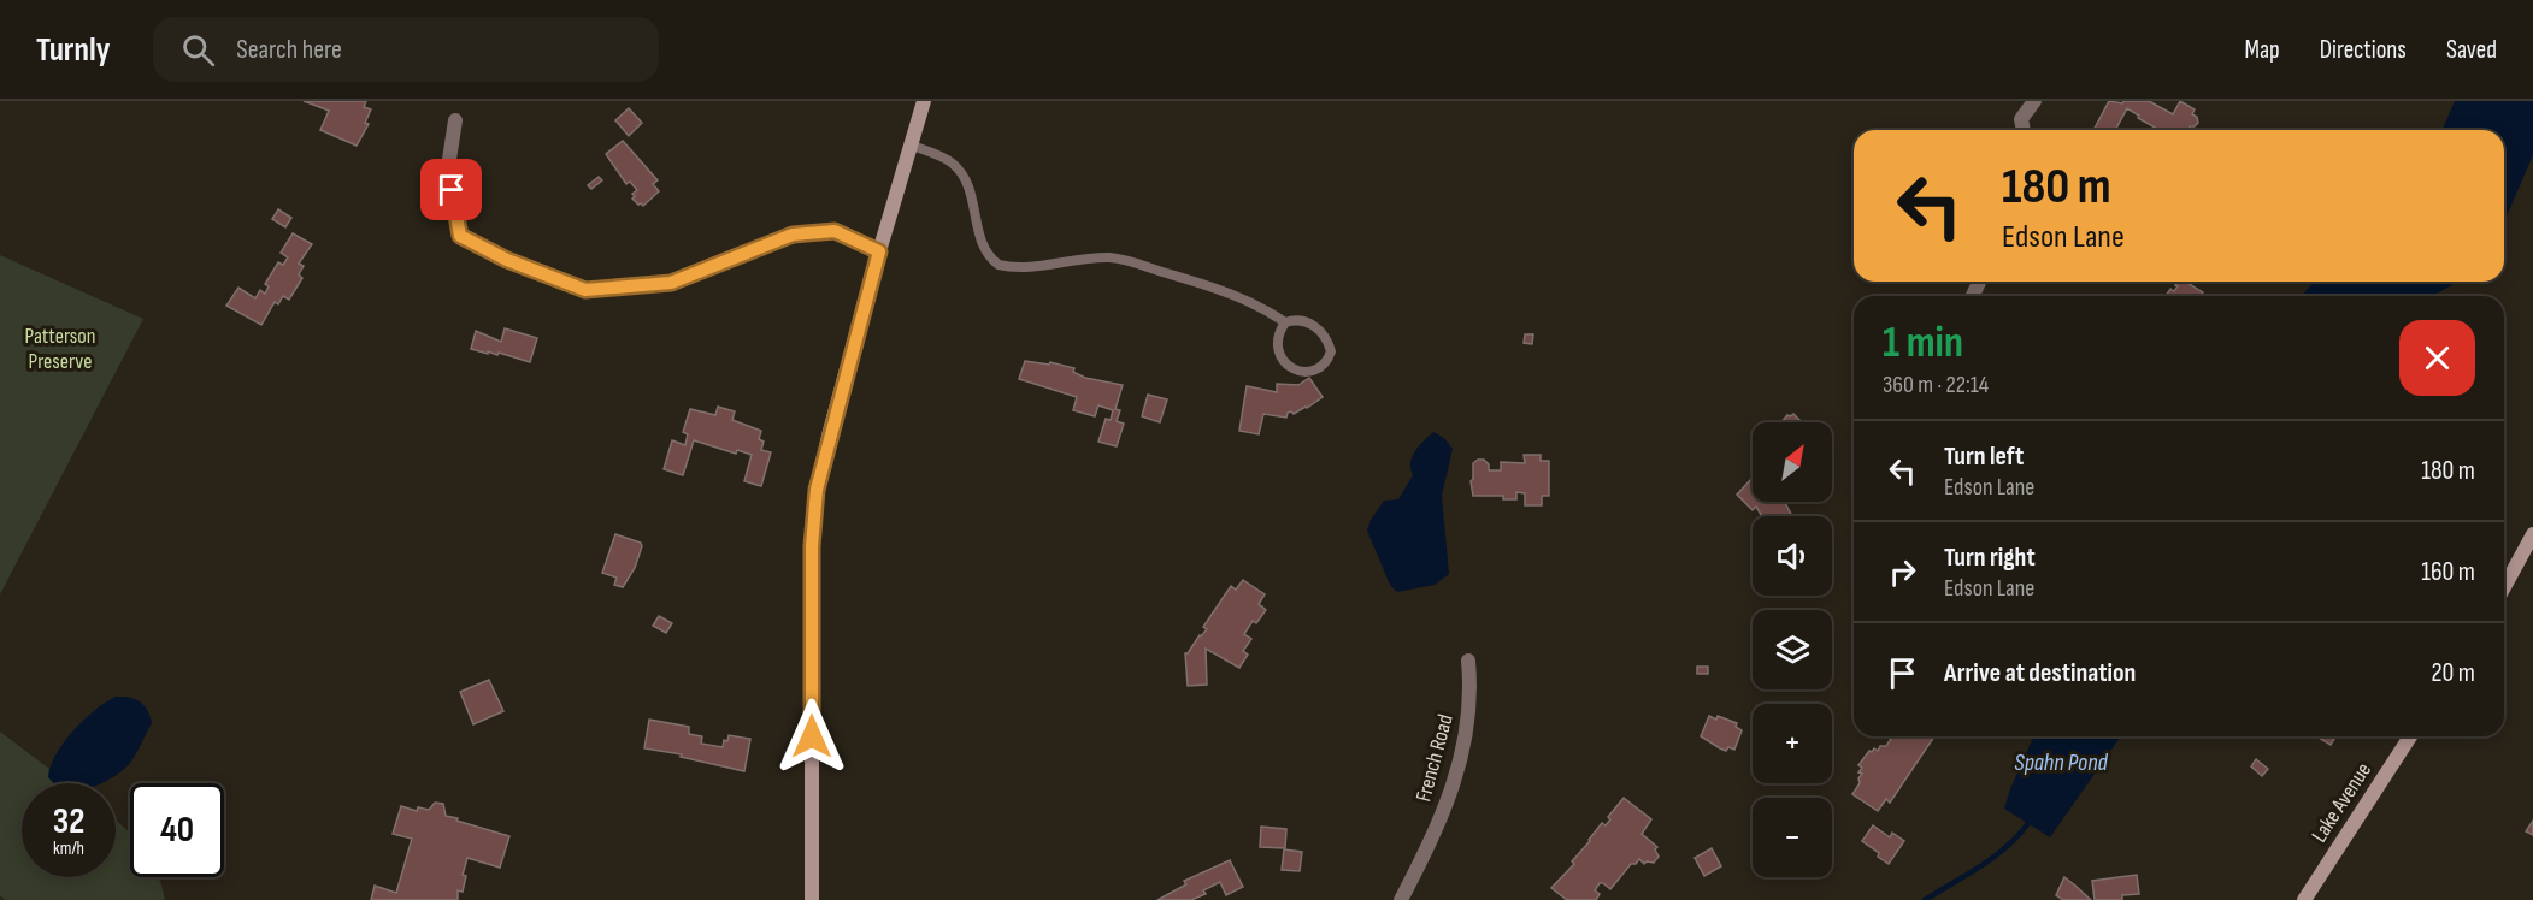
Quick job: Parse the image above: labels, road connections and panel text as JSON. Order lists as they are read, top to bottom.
{
  "streets": {
    "street": ["French Road", "Lake Avenue"]
  },
  "water": ["Spahn Pond"],
  "parks": ["Patterson Preserve"],
  "north": "top right",
  "page": {
    "header": "Turnly",
    "search": "Search here",
    "nav": ["Map", "Directions", "Saved"],
    "turn": ["180 m", "Edson Lane"],
    "heading": ["1 min", "360 m · 22:14"],
    "list": [
      {
        "name": "Turn left",
        "note": "Edson Lane",
        "value": "180 m"
      },
      {
        "name": "Turn right",
        "note": "Edson Lane",
        "value": "160 m"
      },
      {
        "name": "Arrive at destination",
        "value": "20 m"
      }
    ],
    "map_buttons": ["+", "−"],
    "speed": "32 km/h",
    "limit": "40"
  }
}
